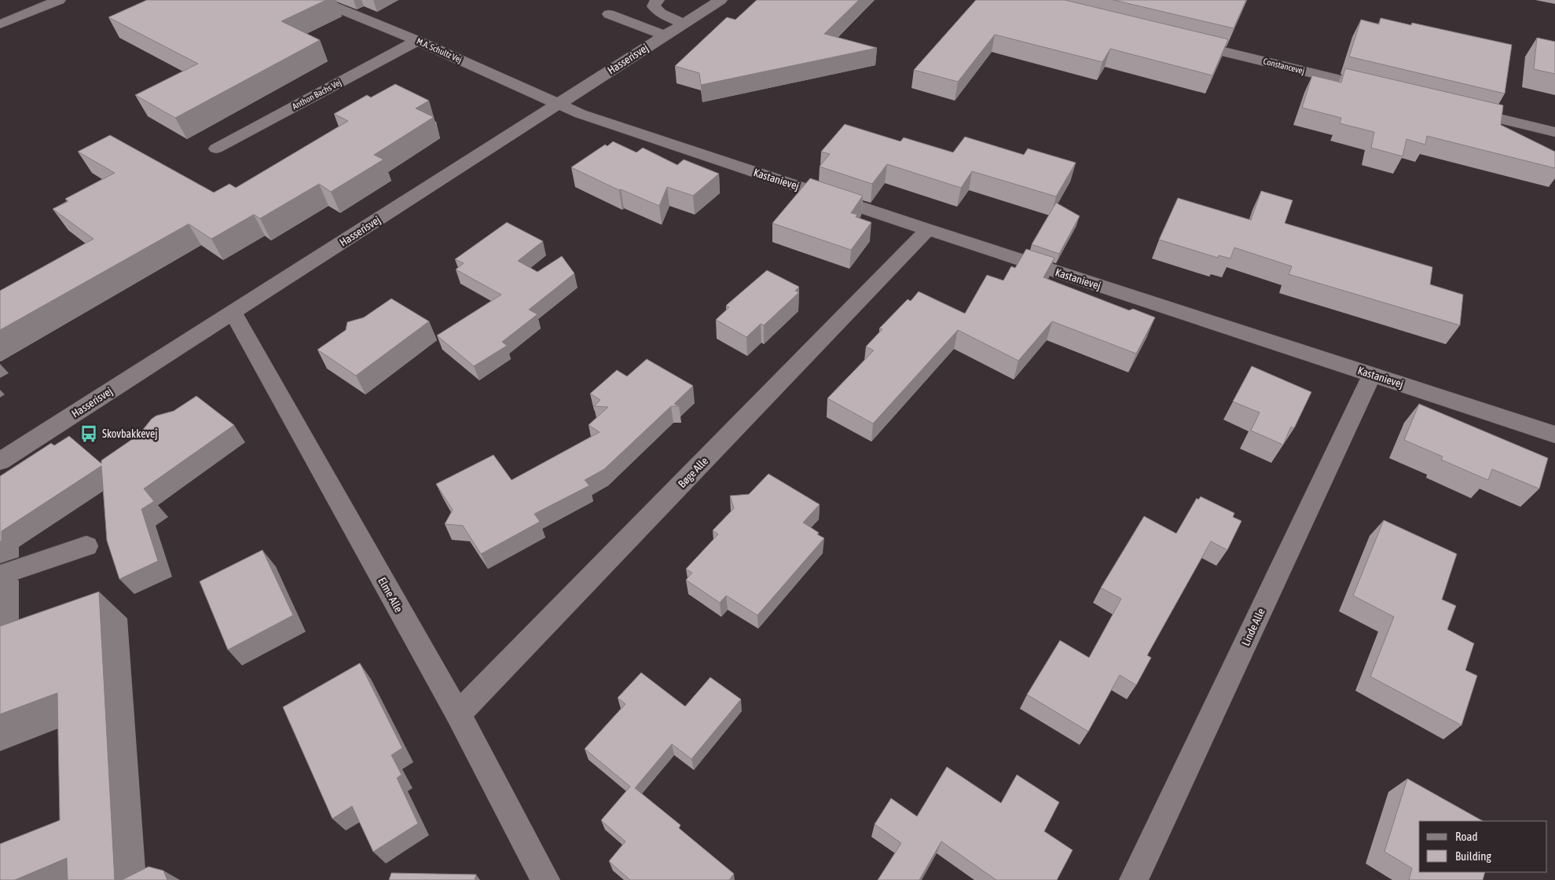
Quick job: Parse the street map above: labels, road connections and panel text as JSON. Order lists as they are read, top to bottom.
{
  "streets": {
    "street": [
      "M.A. Schultz Vej",
      "Hasserisvej",
      "Constancevej",
      "Anthon Bachs Vej",
      "Kastanievej",
      "Bøge Alle",
      "Elme Alle",
      "Linde Alle"
    ]
  },
  "crossings": [
    ["M.A. Schultz Vej", "Hasserisvej"],
    ["M.A. Schultz Vej", "Anthon Bachs Vej"],
    ["M.A. Schultz Vej", "Kastanievej"],
    ["Hasserisvej", "Kastanievej"],
    ["Hasserisvej", "Elme Alle"],
    ["Kastanievej", "Bøge Alle"],
    ["Kastanievej", "Linde Alle"],
    ["Bøge Alle", "Elme Alle"]
  ],
  "places": {
    "bus stop": ["Skovbakkevej"]
  },
  "legend": ["Road", "Building"]
}
